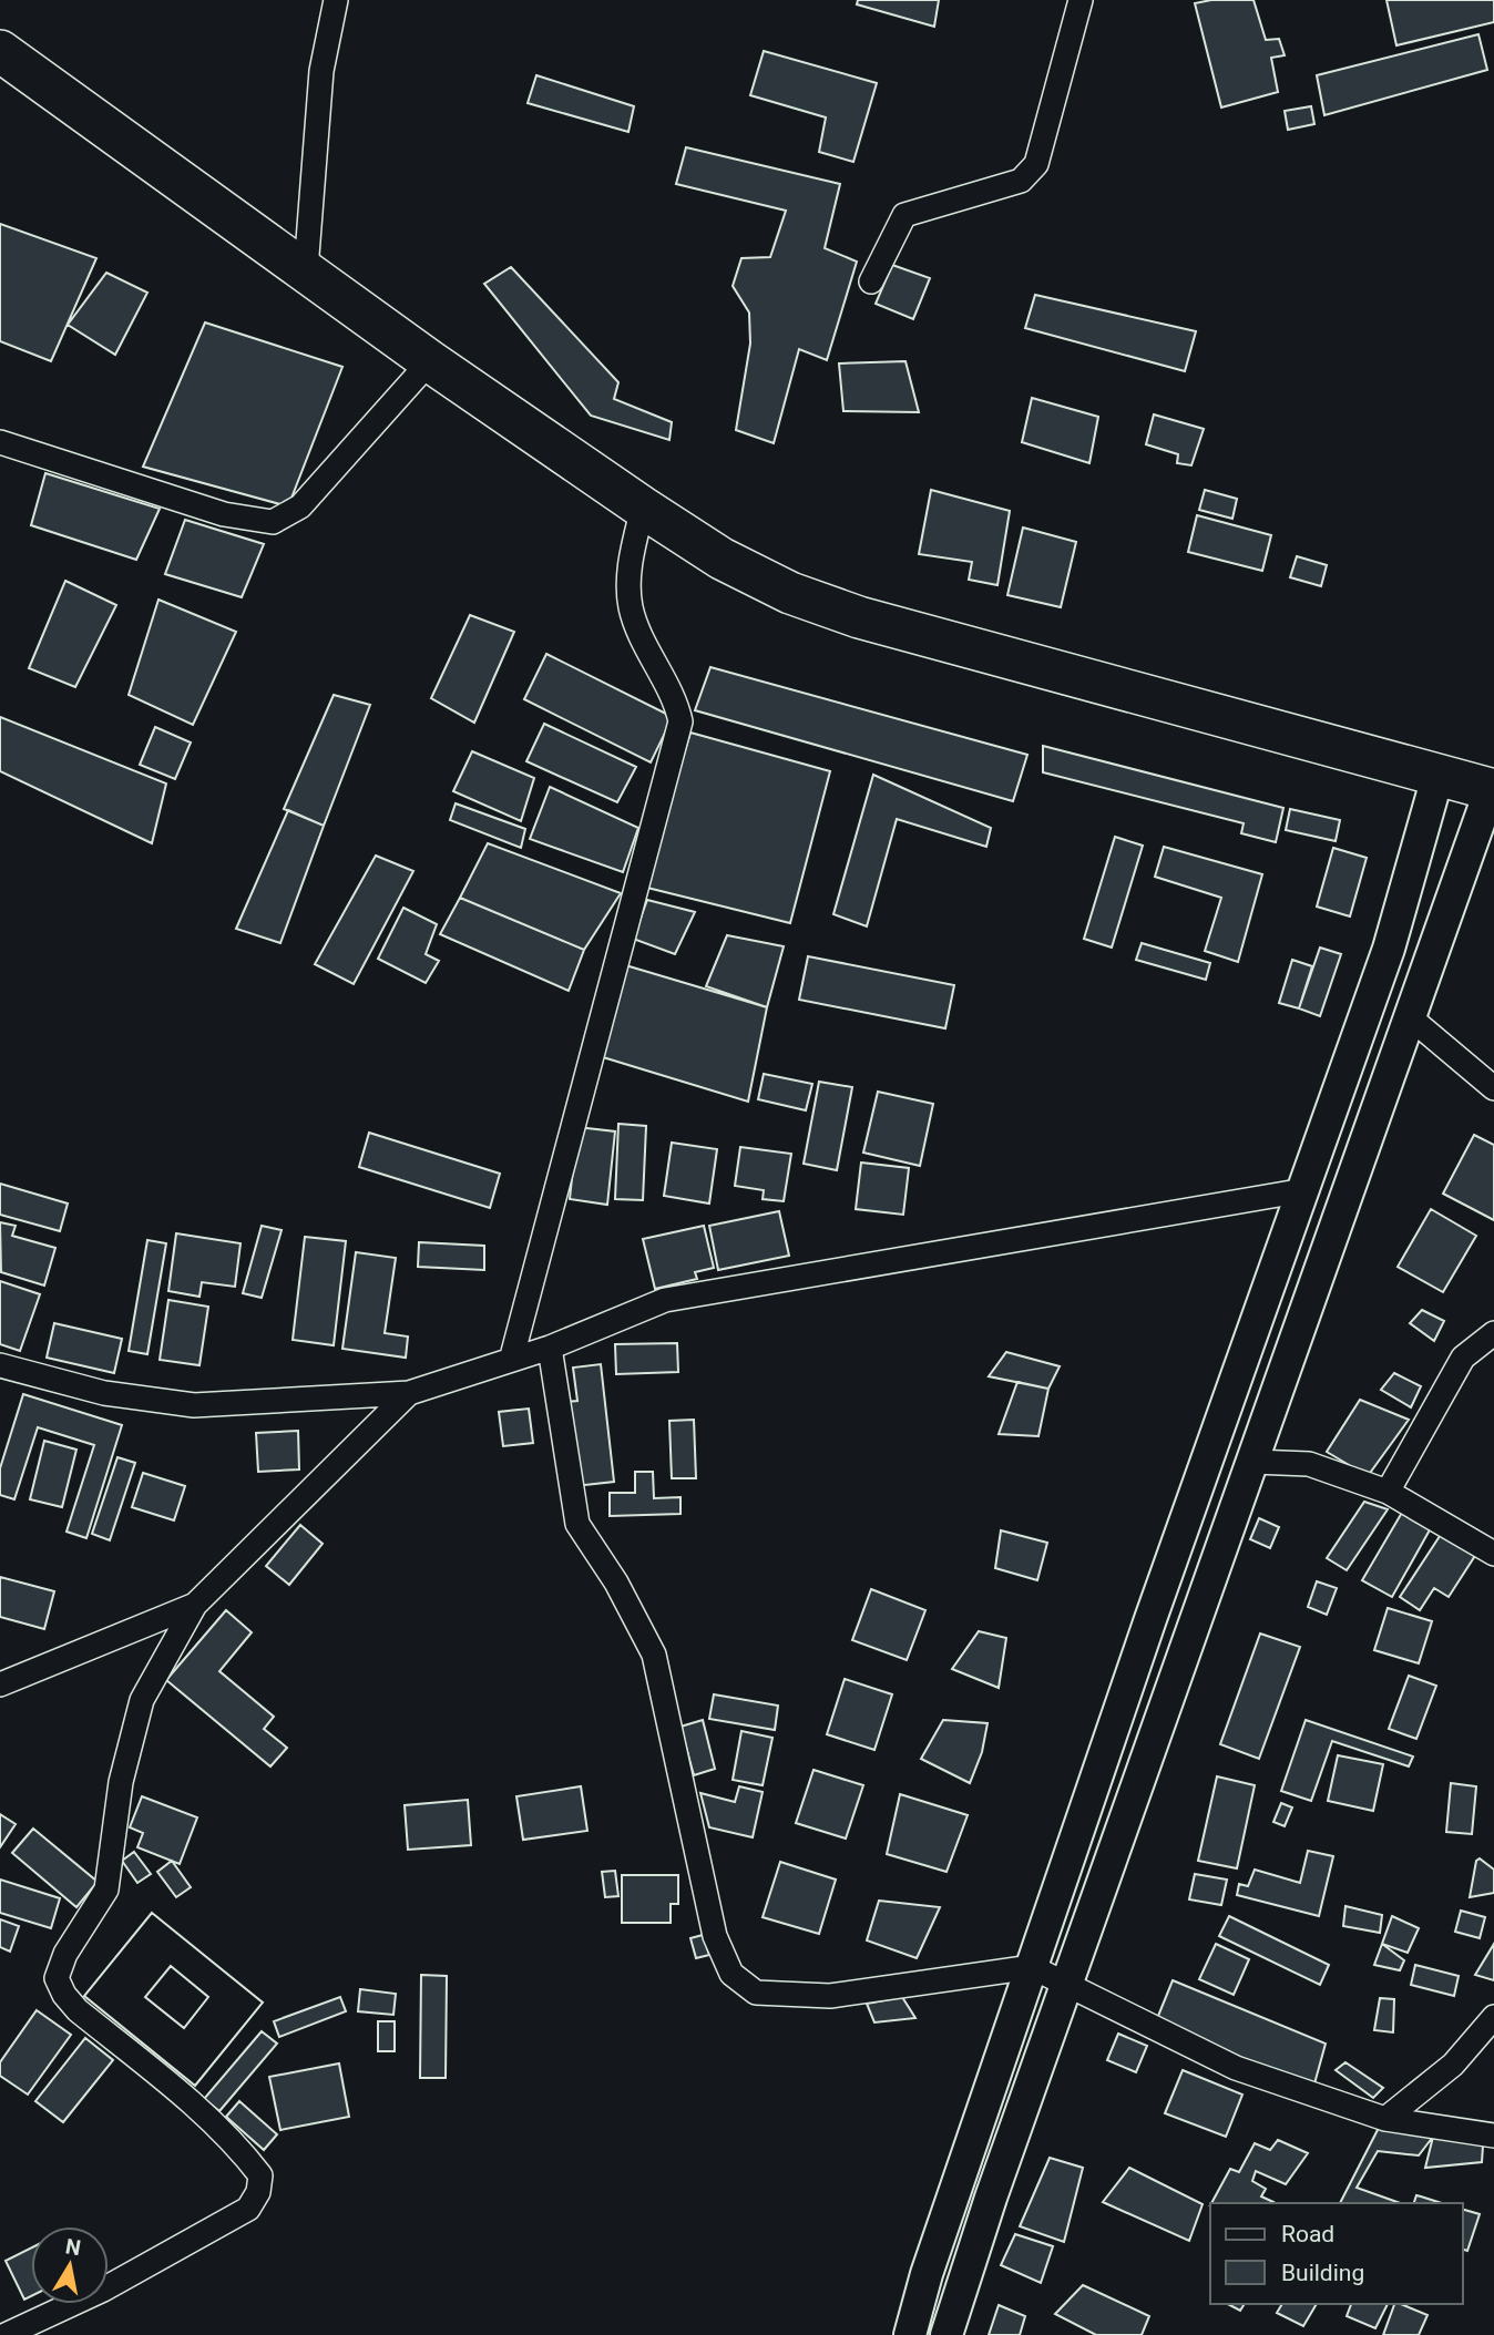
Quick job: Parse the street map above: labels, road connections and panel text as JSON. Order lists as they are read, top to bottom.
{
  "legend": ["Road", "Building"],
  "north": "top"
}
